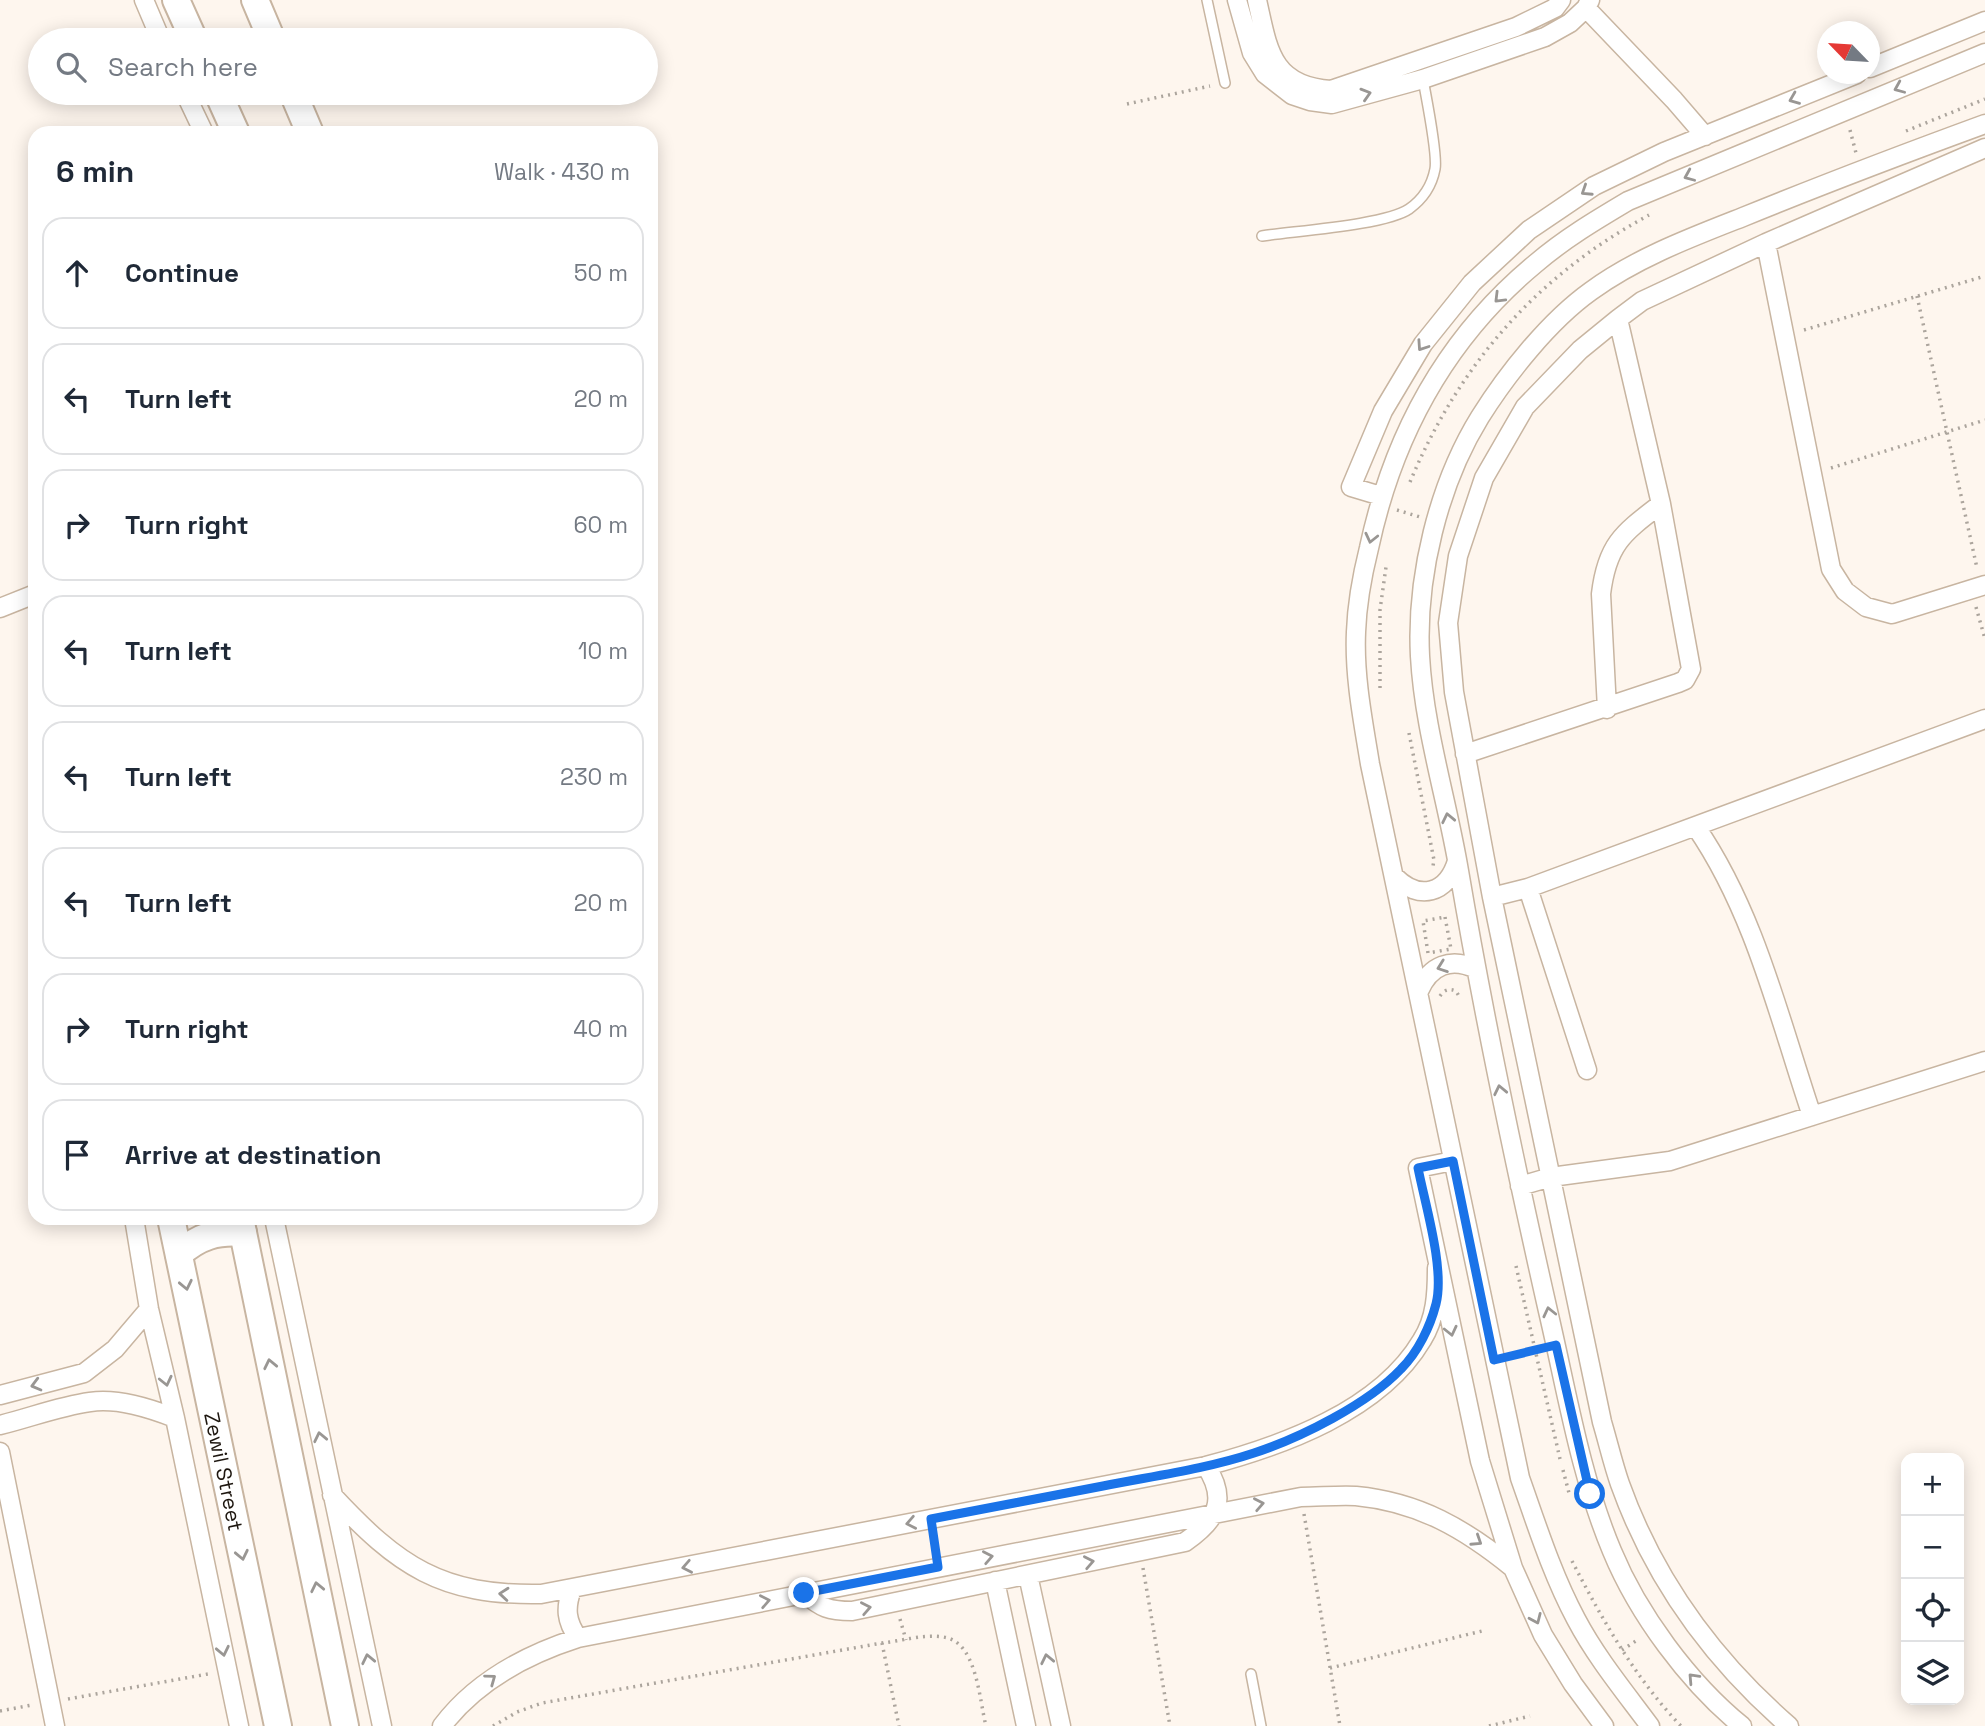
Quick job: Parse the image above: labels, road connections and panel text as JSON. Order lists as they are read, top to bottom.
{
  "streets": {
    "main road": ["Zewil Street"]
  },
  "north": "top left",
  "page": {
    "search": "Search here",
    "heading": ["6 min", "Walk · 430 m"],
    "list": [
      ["Continue", "50 m"],
      ["Turn left", "20 m"],
      ["Turn right", "60 m"],
      ["Turn left", "10 m"],
      ["Turn left", "230 m"],
      ["Turn left", "20 m"],
      ["Turn right", "40 m"],
      "Arrive at destination"
    ],
    "map_buttons": ["+", "−"]
  }
}
